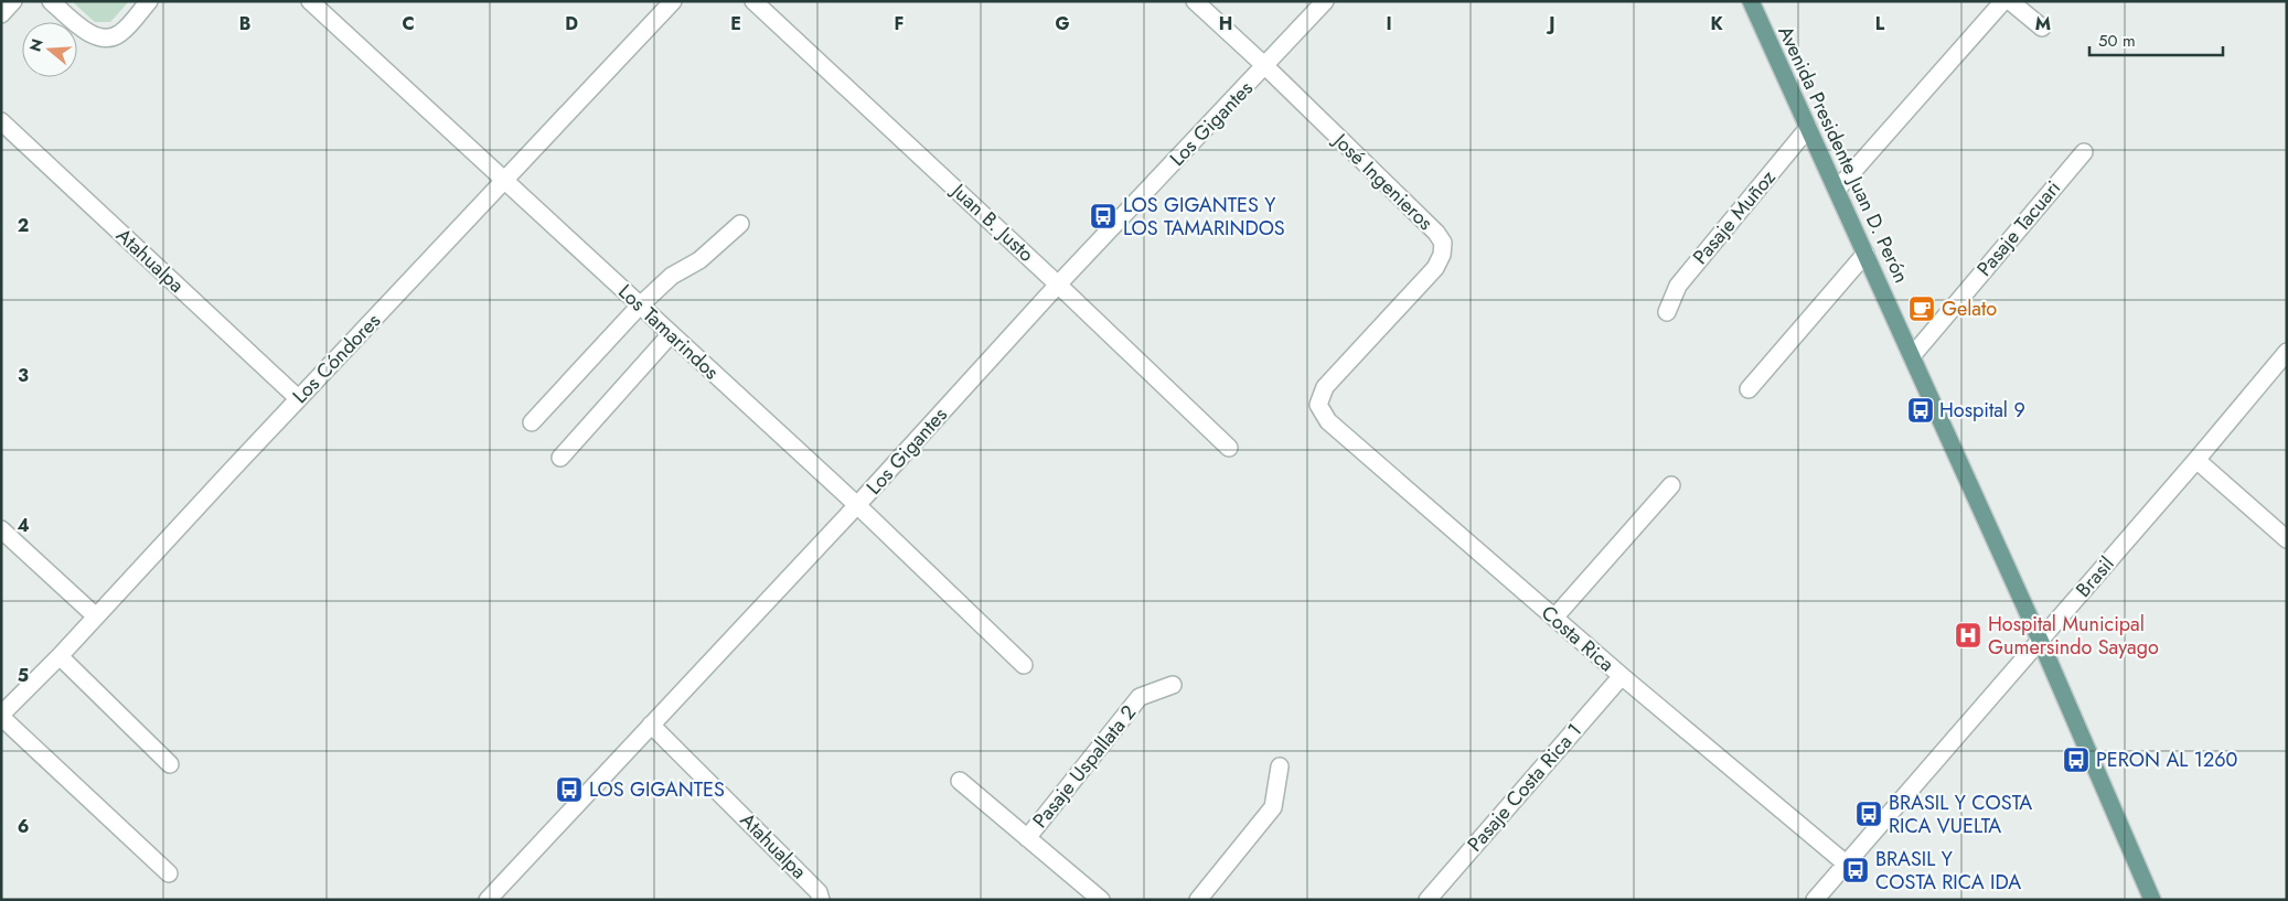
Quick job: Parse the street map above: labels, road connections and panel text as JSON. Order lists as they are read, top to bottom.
{
  "streets": {
    "main road": ["Avenida Presidente Juan D. Perón"],
    "street": [
      "Los Gigantes",
      "José Ingenieros",
      "Pasaje Muñoz",
      "Juan B. Justo",
      "Pasaje Tacuari",
      "Atahualpa",
      "Los Tamarindos",
      "Los Cóndores",
      "Brasil",
      "Costa Rica",
      "Pasaje Uspallata 2",
      "Pasaje Costa Rica 1"
    ]
  },
  "crossings": [
    ["Los Gigantes", "José Ingenieros"],
    ["Los Gigantes", "Juan B. Justo"],
    ["Los Gigantes", "Atahualpa"],
    ["Los Gigantes", "Los Tamarindos"],
    ["Avenida Presidente Juan D. Perón", "Pasaje Muñoz"],
    ["Avenida Presidente Juan D. Perón", "Pasaje Tacuari"],
    ["Avenida Presidente Juan D. Perón", "Brasil"],
    ["José Ingenieros", "Costa Rica"],
    ["Atahualpa", "Los Cóndores"],
    ["Los Tamarindos", "Los Cóndores"],
    ["Brasil", "Costa Rica"],
    ["Costa Rica", "Pasaje Costa Rica 1"]
  ],
  "places": {
    "bus stop": [
      "LOS GIGANTES Y LOS TAMARINDOS",
      "Hospital 9",
      "PERON AL 1260",
      "LOS GIGANTES",
      "BRASIL Y COSTA RICA VUELTA",
      "BRASIL Y COSTA RICA IDA"
    ],
    "cafe": ["Gelato"],
    "hospital": ["Hospital Municipal Gumersindo Sayago"]
  },
  "scale_bar": "50 m",
  "north": "left",
  "grid": {
    "columns": [
      "B",
      "C",
      "D",
      "E",
      "F",
      "G",
      "H",
      "I",
      "J",
      "K",
      "L",
      "M"
    ],
    "rows": [
      "2",
      "3",
      "4",
      "5",
      "6"
    ]
  }
}
